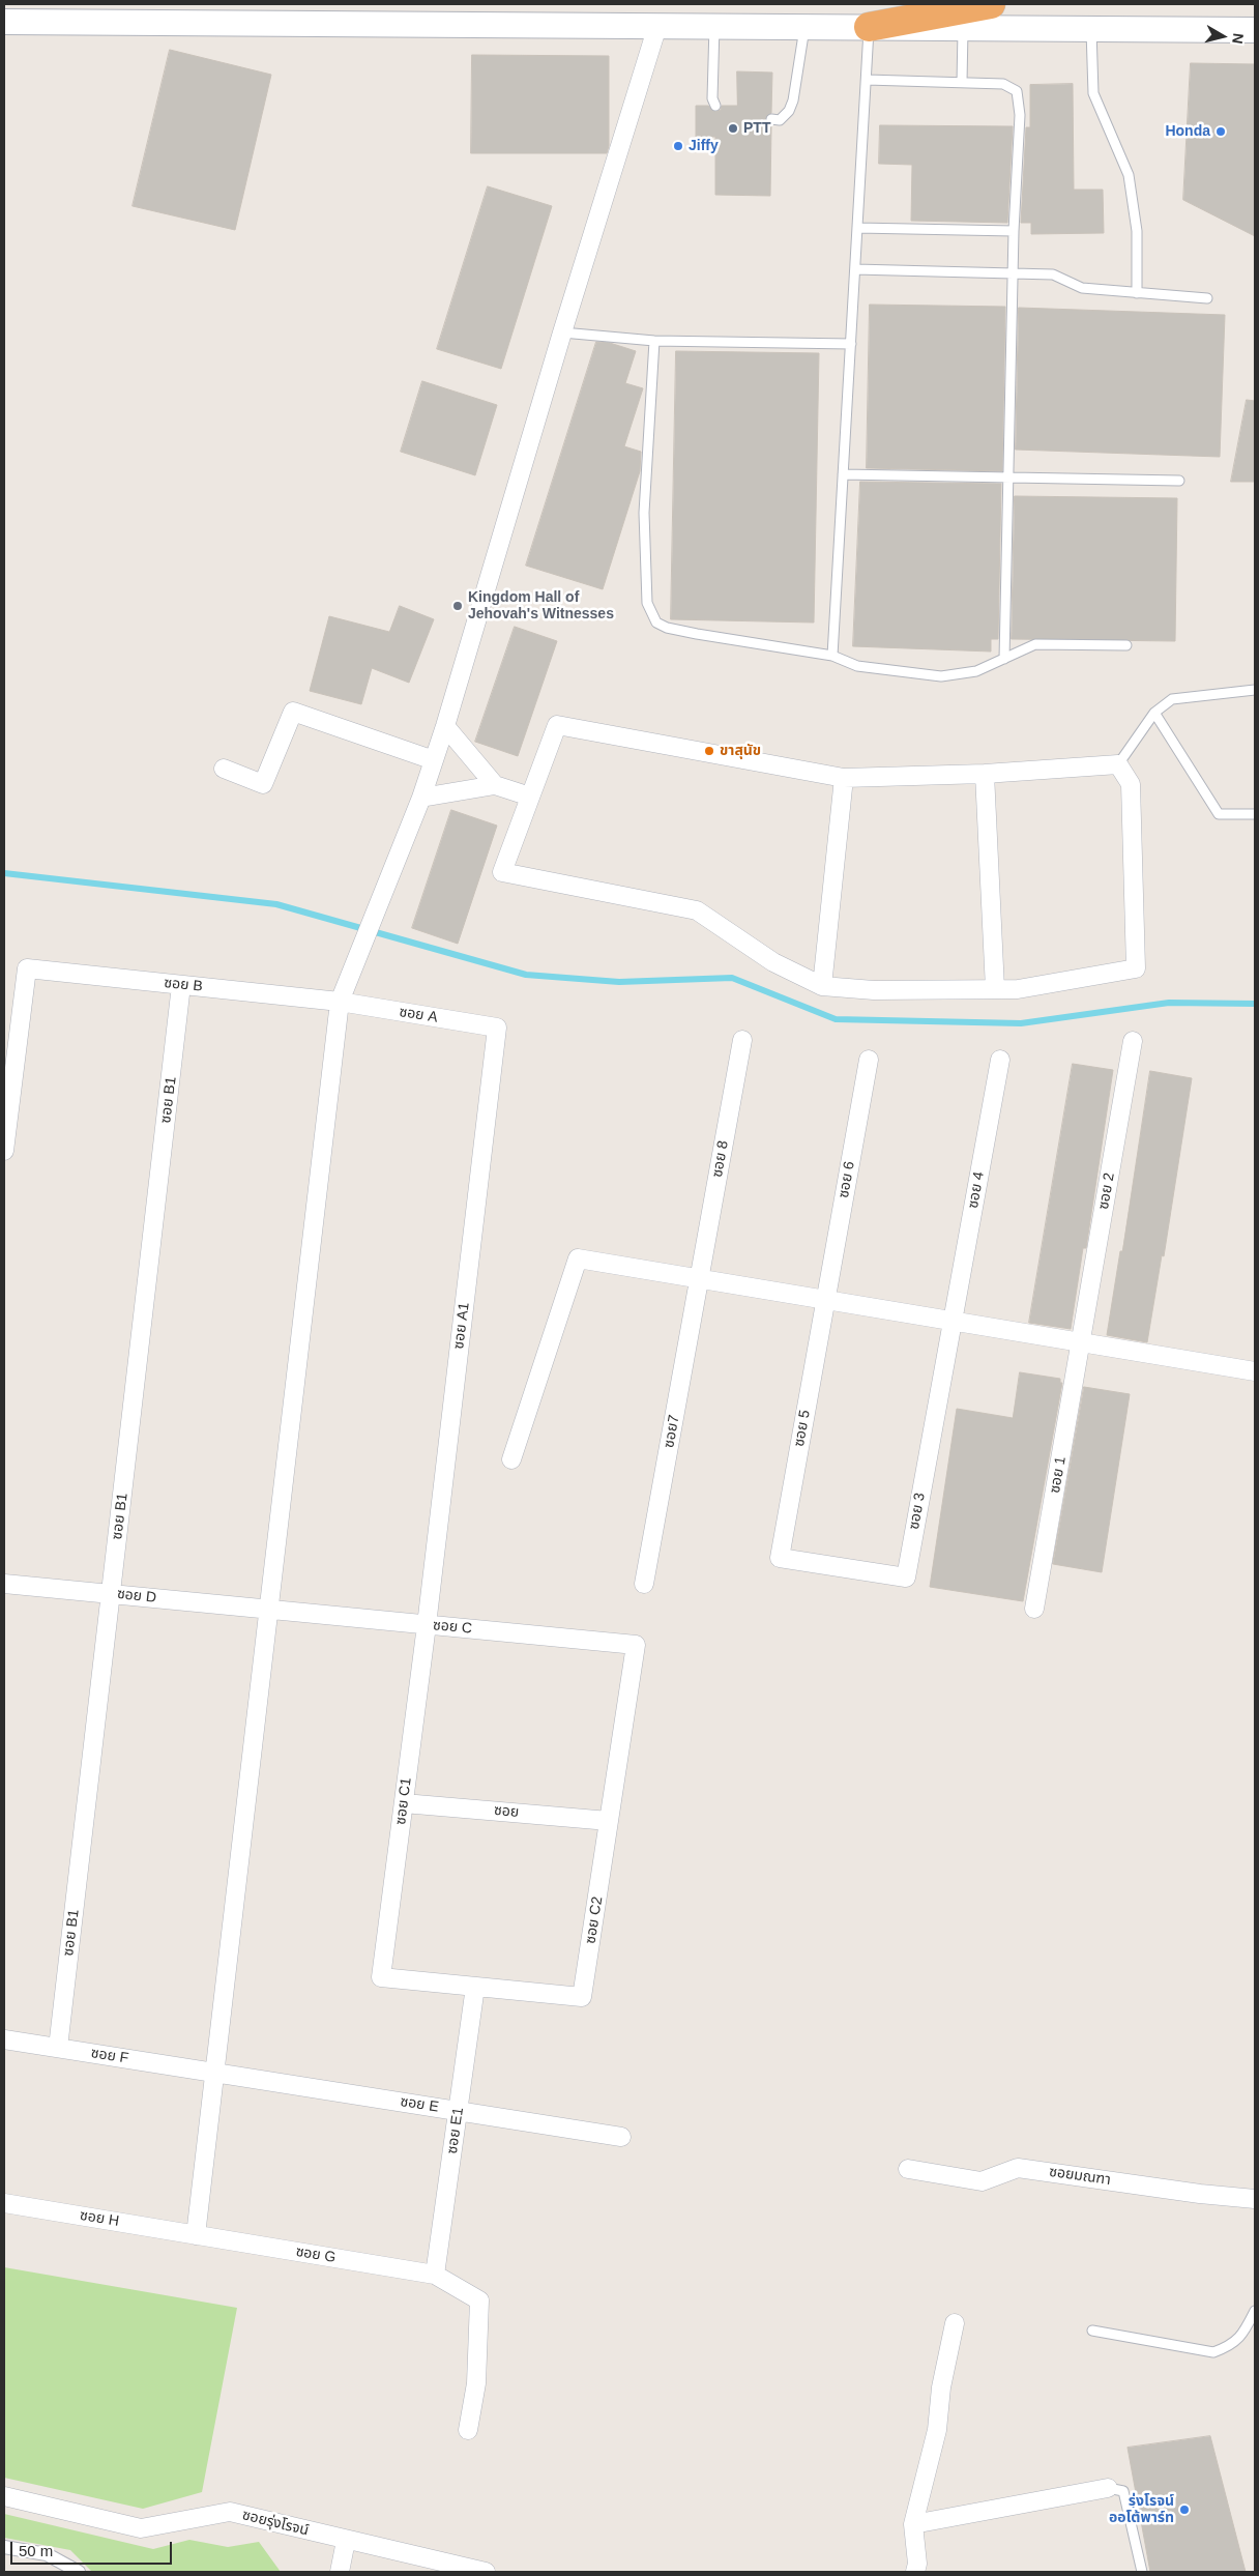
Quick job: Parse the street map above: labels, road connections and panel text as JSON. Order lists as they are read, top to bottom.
{
  "streets": {
    "street": [
      "ซอย B",
      "ซอย A",
      "ซอย B1",
      "ซอย 8",
      "ซอย 6",
      "ซอย 4",
      "ซอย 2",
      "ซอย A1",
      "ซอย 5",
      "ซอย7",
      "ซอย 1",
      "ซอย 3",
      "ซอย D",
      "ซอย C",
      "ซอย C1",
      "ซอย",
      "ซอย C2",
      "ซอย F",
      "ซอย E",
      "ซอย E1",
      "ซอยมณฑา",
      "ซอย H",
      "ซอย G",
      "ซอยรุ่งโรจน์"
    ]
  },
  "crossings": [
    ["ซอย B", "ซอย A"],
    ["ซอย B", "ซอย B1"],
    ["ซอย A", "ซอย A1"],
    ["ซอย B1", "ซอย D"],
    ["ซอย B1", "ซอย F"],
    ["ซอย 8", "ซอย7"],
    ["ซอย 6", "ซอย 5"],
    ["ซอย 4", "ซอย 3"],
    ["ซอย 2", "ซอย 1"],
    ["ซอย A1", "ซอย C"],
    ["ซอย A1", "ซอย C1"],
    ["ซอย 5", "ซอย 3"],
    ["ซอย D", "ซอย C"],
    ["ซอย C", "ซอย C1"],
    ["ซอย C", "ซอย C2"],
    ["ซอย C1", "ซอย"],
    ["ซอย C1", "ซอย C2"],
    ["ซอย", "ซอย C2"],
    ["ซอย C2", "ซอย E1"],
    ["ซอย F", "ซอย E"],
    ["ซอย E", "ซอย E1"],
    ["ซอย E1", "ซอย G"],
    ["ซอย H", "ซอย G"]
  ],
  "places": [
    "PTT",
    "Honda",
    "Jiffy",
    "Kingdom Hall of Jehovah's Witnesses",
    "ขาสุนัข",
    "รุ่งโรจน์ ออโต้พาร์ท"
  ],
  "scale_bar": "50 m",
  "north": "right"
}
